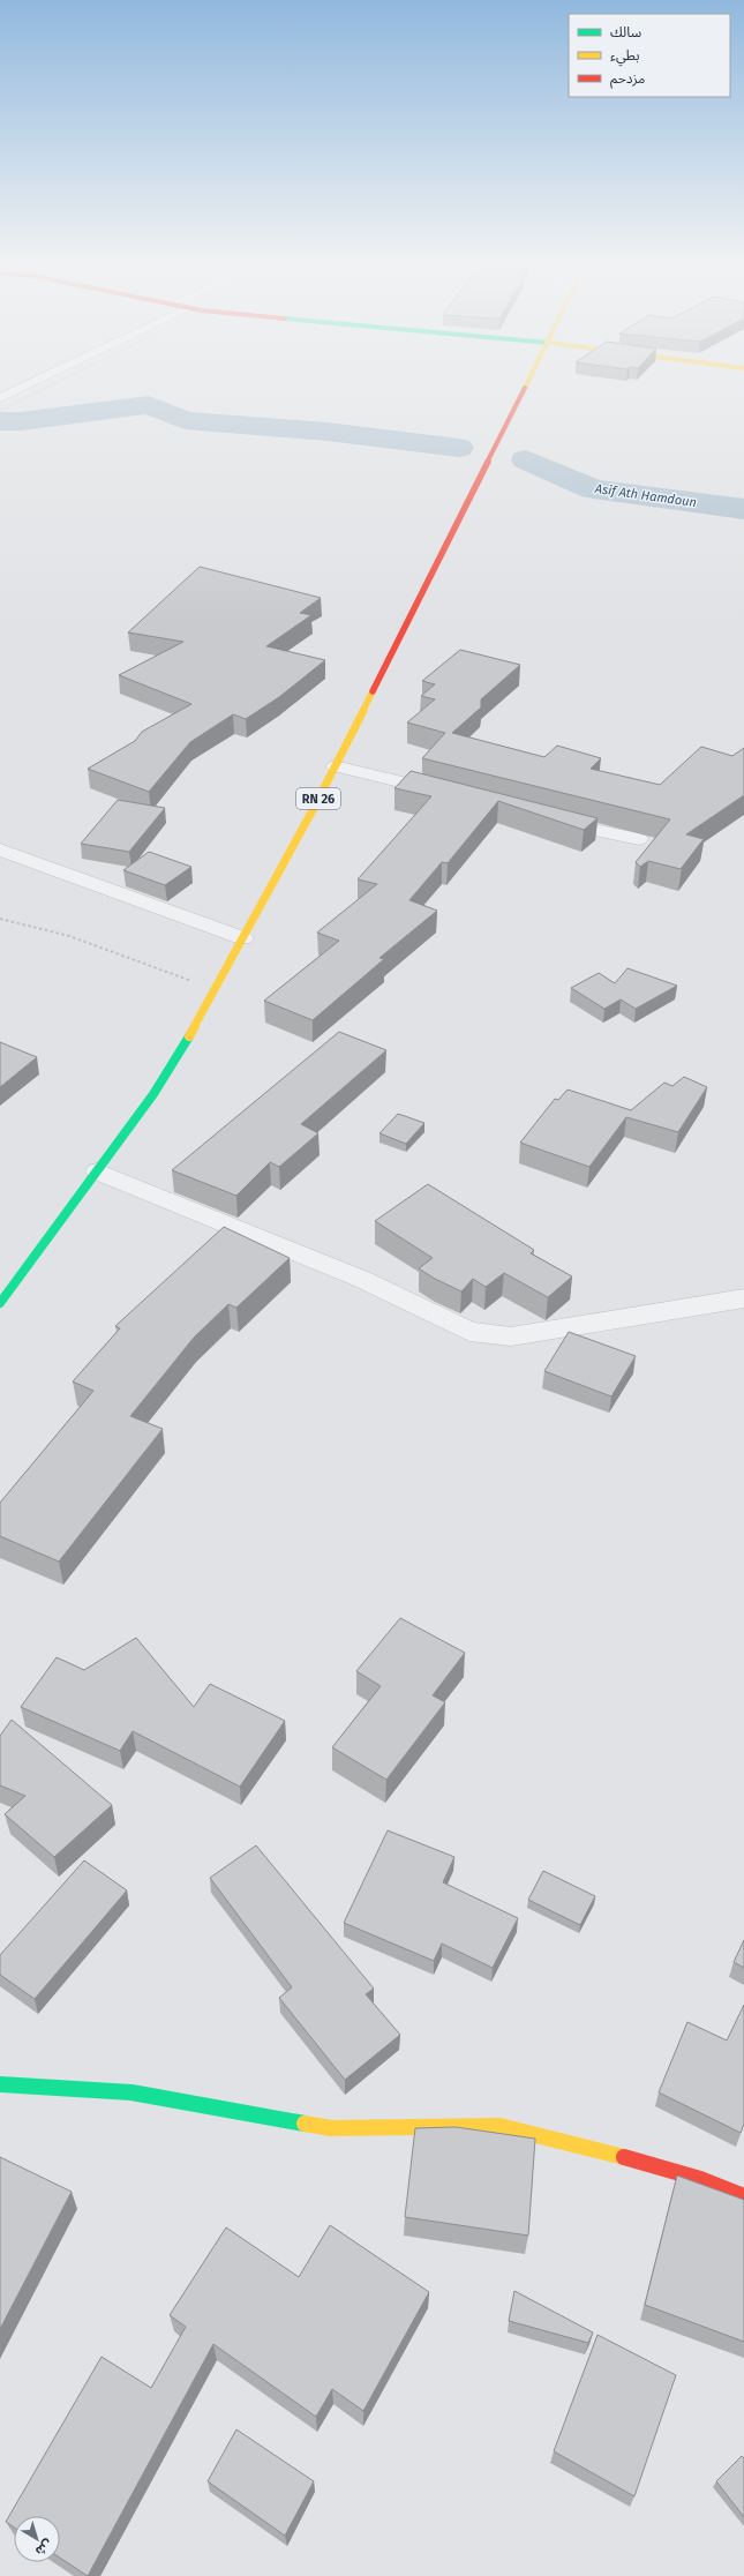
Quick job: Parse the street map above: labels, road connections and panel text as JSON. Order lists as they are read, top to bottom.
{
  "streets": {
    "main road": ["RN 26"]
  },
  "water": ["Asif Ath Hamdoun"],
  "legend": ["سالك", "بطيء", "مزدحم"],
  "north": "bottom right"
}
